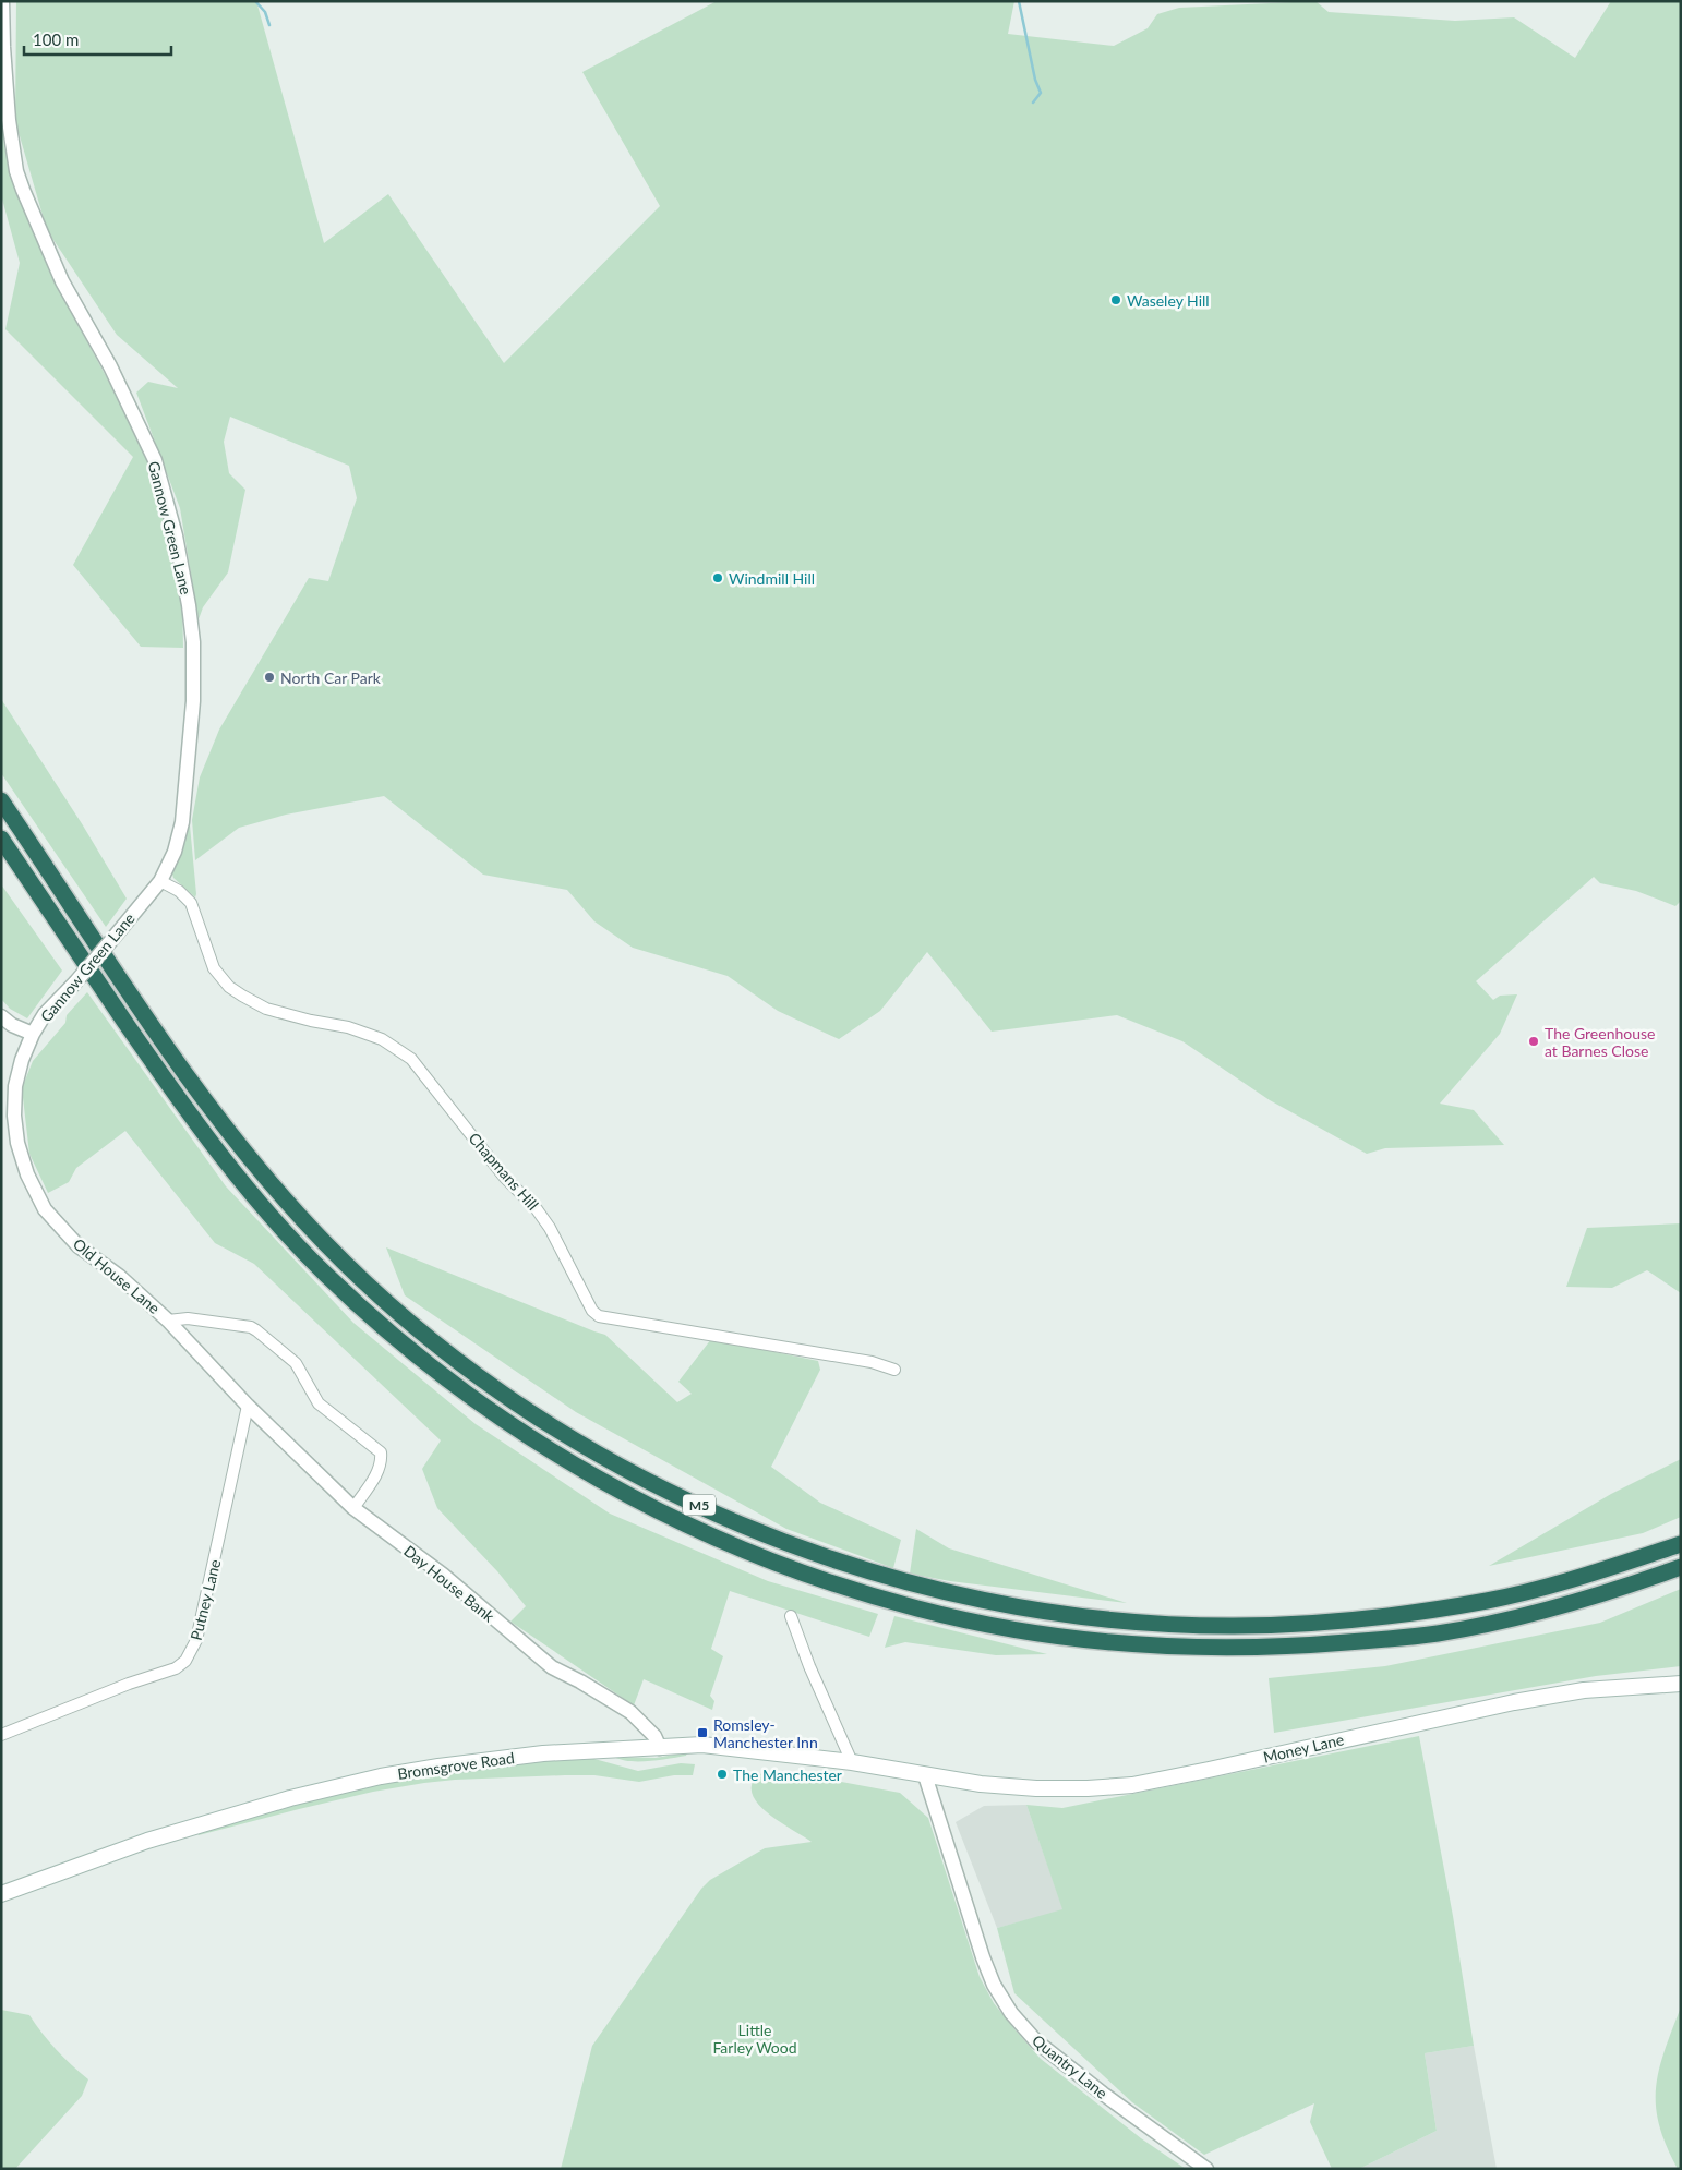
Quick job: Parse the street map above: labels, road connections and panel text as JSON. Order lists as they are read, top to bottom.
{
  "streets": {
    "highway": ["M5"],
    "main road": ["Money Lane", "Bromsgrove Road"],
    "street": [
      "Gannow Green Lane",
      "Chapmans Hill",
      "Old House Lane",
      "Day House Bank",
      "Putney Lane",
      "Quantry Lane"
    ]
  },
  "crossings": [
    ["Gannow Green Lane", "Chapmans Hill"],
    ["Gannow Green Lane", "Old House Lane"],
    ["Old House Lane", "Day House Bank"],
    ["Old House Lane", "Putney Lane"],
    ["Day House Bank", "Putney Lane"],
    ["Day House Bank", "Bromsgrove Road"],
    ["Money Lane", "Bromsgrove Road"],
    ["Money Lane", "Quantry Lane"],
    ["Bromsgrove Road", "Quantry Lane"]
  ],
  "parks": ["Little Farley Wood"],
  "places": {
    "other": [
      "Waseley Hill",
      "Windmill Hill",
      "North Car Park",
      "The Greenhouse at Barnes Close",
      "The Manchester"
    ],
    "transit": ["Romsley- Manchester Inn"]
  },
  "scale_bar": "100 m"
}
